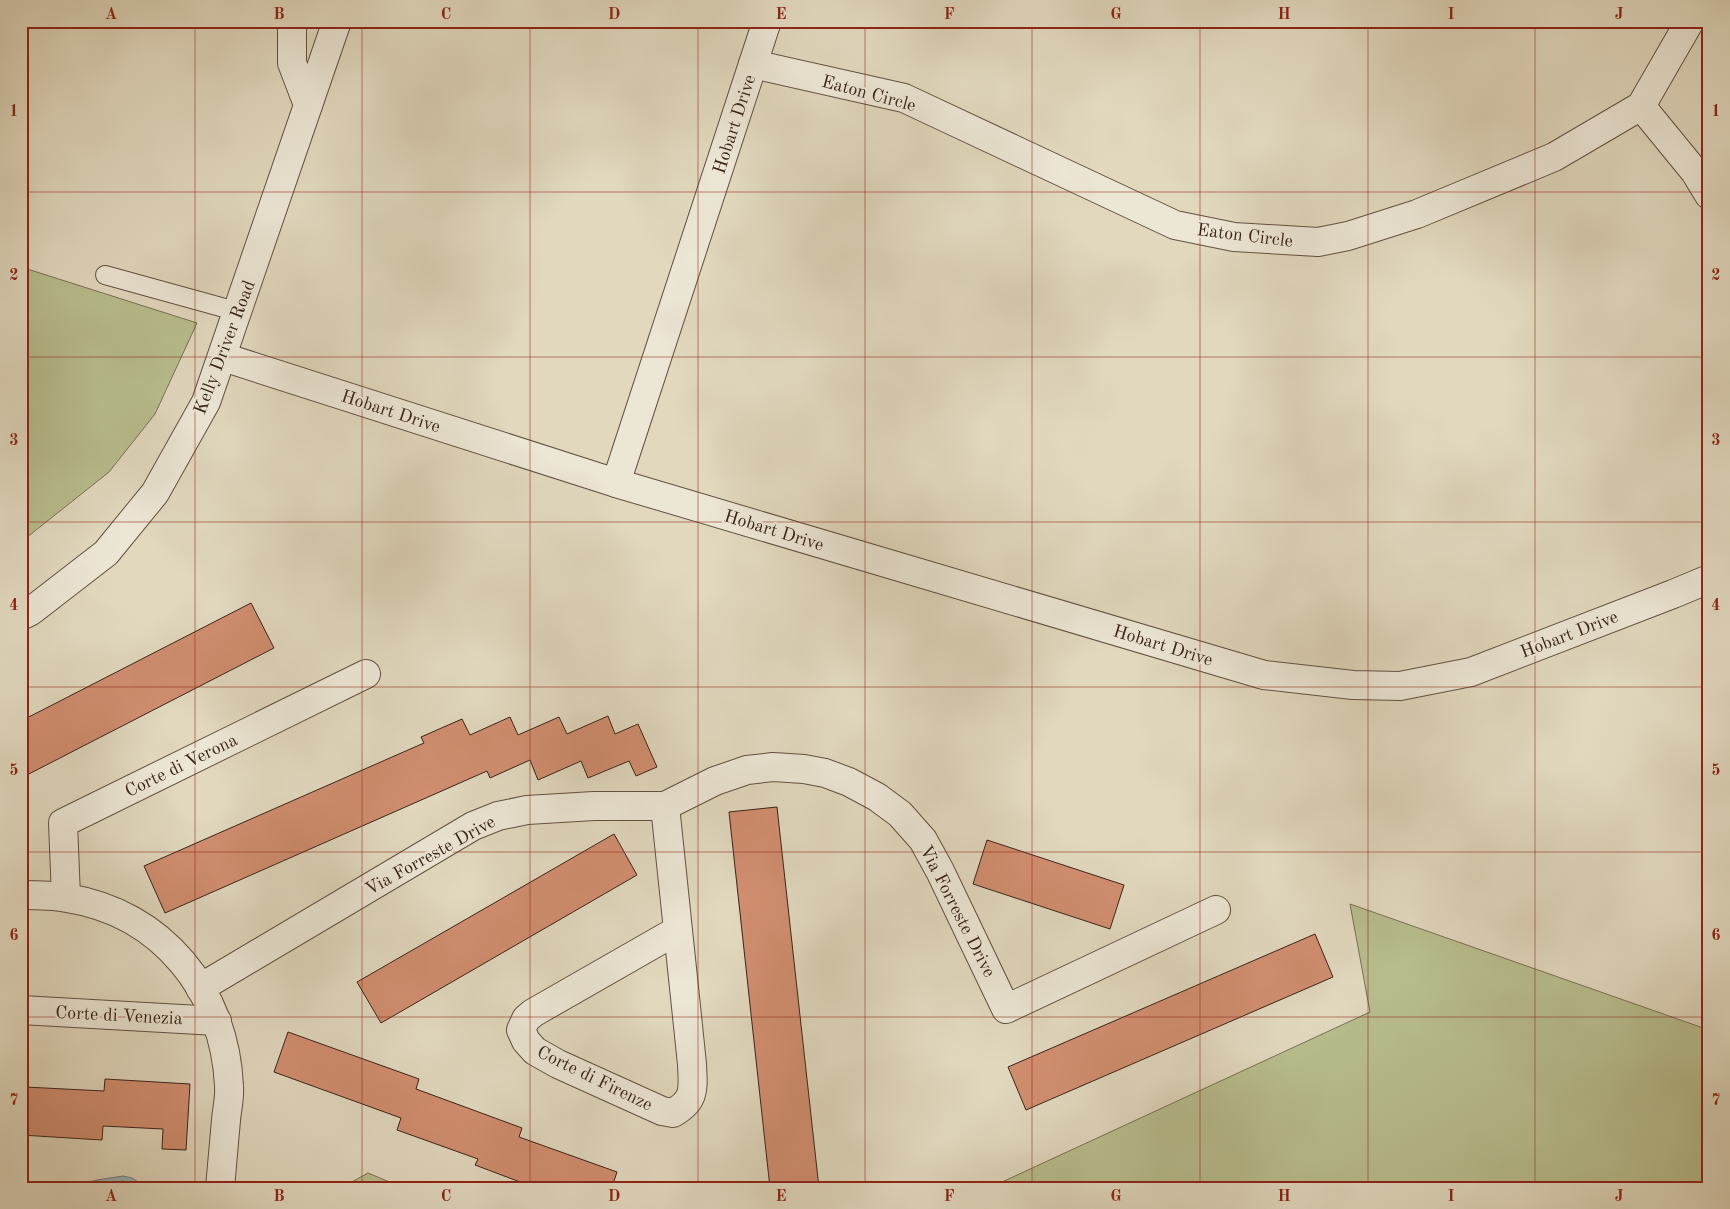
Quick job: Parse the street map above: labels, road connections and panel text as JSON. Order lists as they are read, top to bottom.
{
  "streets": {
    "street": [
      "Eaton Circle",
      "Hobart Drive",
      "Kelly Driver Road",
      "Corte di Verona",
      "Via Forreste Drive",
      "Corte di Venezia",
      "Corte di Firenze"
    ]
  },
  "crossings": [
    ["Eaton Circle", "Hobart Drive"],
    ["Hobart Drive", "Kelly Driver Road"],
    ["Via Forreste Drive", "Corte di Firenze"]
  ],
  "grid": {
    "columns": [
      "A",
      "B",
      "C",
      "D",
      "E",
      "F",
      "G",
      "H",
      "I",
      "J"
    ],
    "rows": [
      "1",
      "2",
      "3",
      "4",
      "5",
      "6",
      "7"
    ]
  }
}
